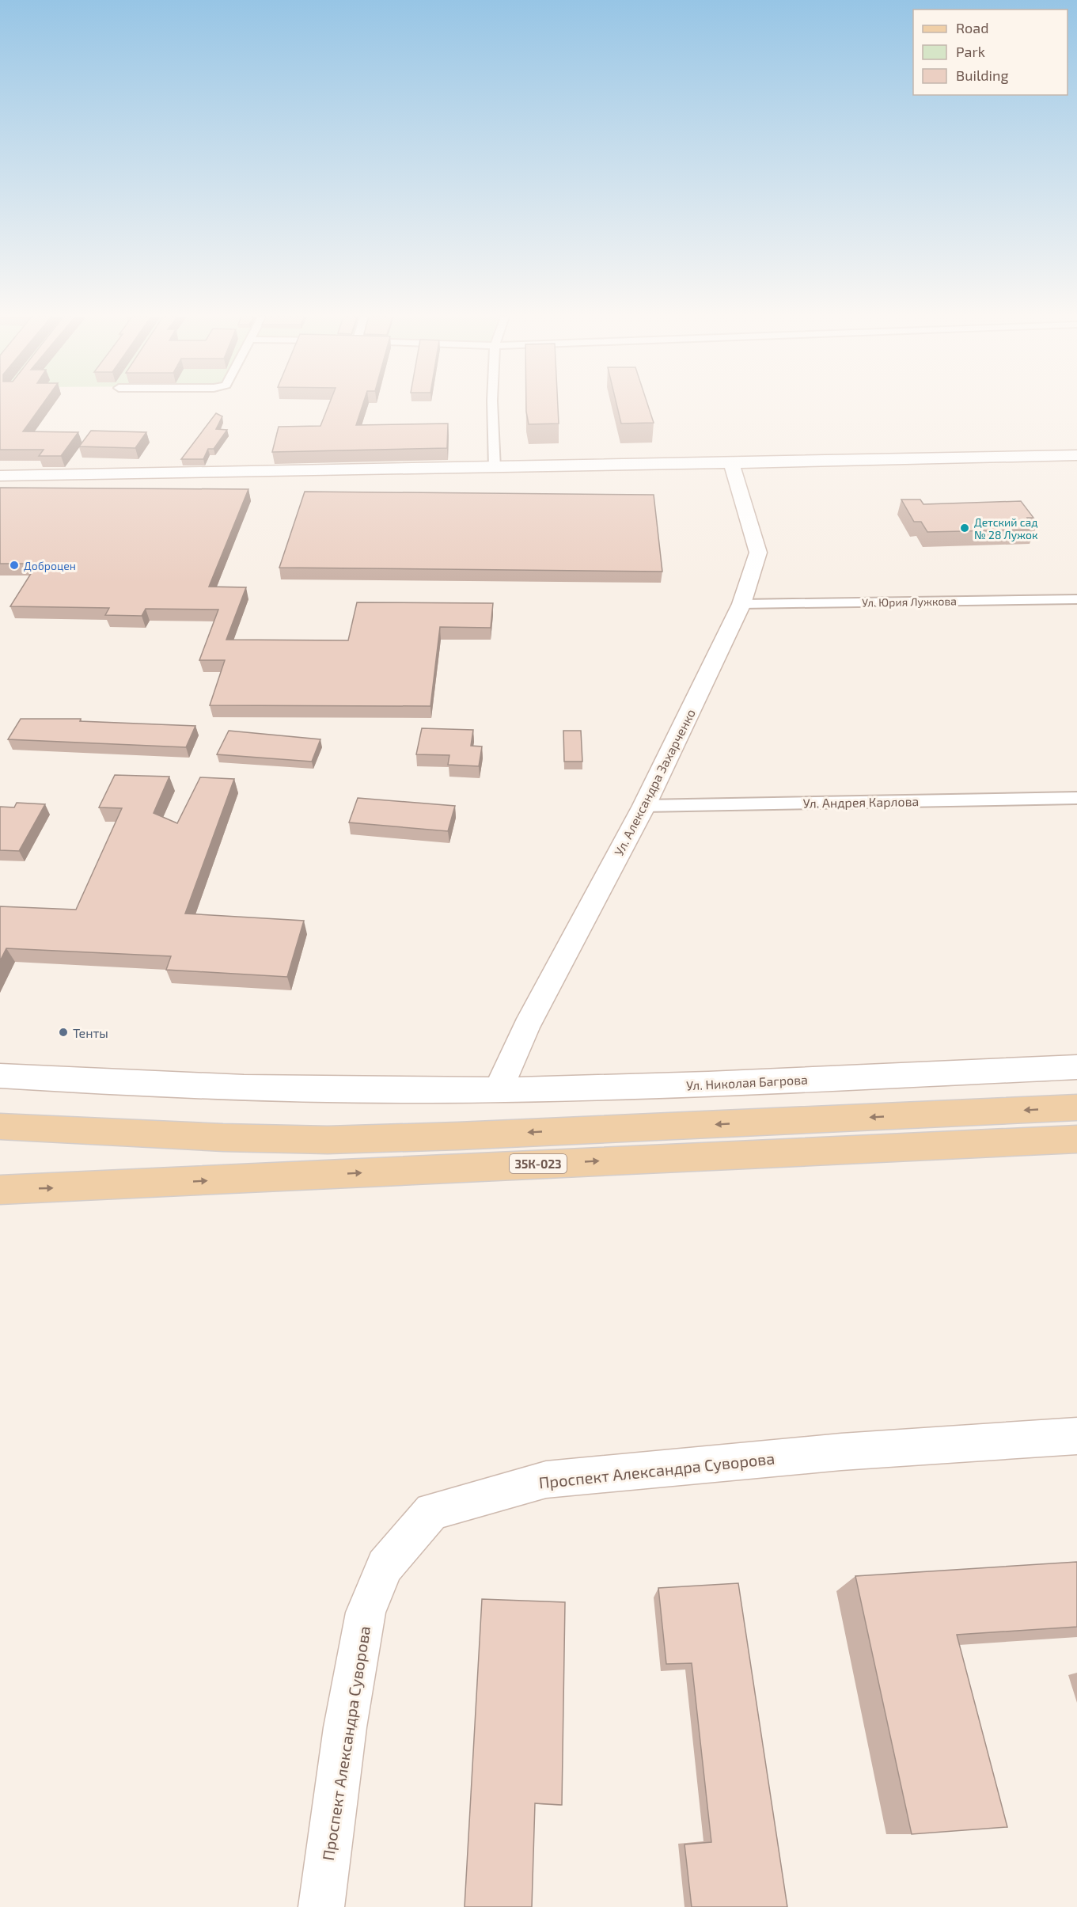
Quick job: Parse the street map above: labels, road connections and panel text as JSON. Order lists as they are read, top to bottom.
{
  "streets": {
    "main road": ["35К-023"],
    "street": [
      "Ул. Юрия Лужкова",
      "Ул. Александра Захарченко",
      "Ул. Андрея Карлова",
      "Ул. Николая Багрова",
      "Проспект Александра Суворова"
    ]
  },
  "crossings": [
    ["Ул. Юрия Лужкова", "Ул. Александра Захарченко"],
    ["Ул. Александра Захарченко", "Ул. Андрея Карлова"],
    ["Ул. Александра Захарченко", "Ул. Николая Багрова"]
  ],
  "places": ["Детский сад № 28 Лужок", "Доброцен", "Тенты"],
  "legend": ["Road", "Park", "Building"]
}
